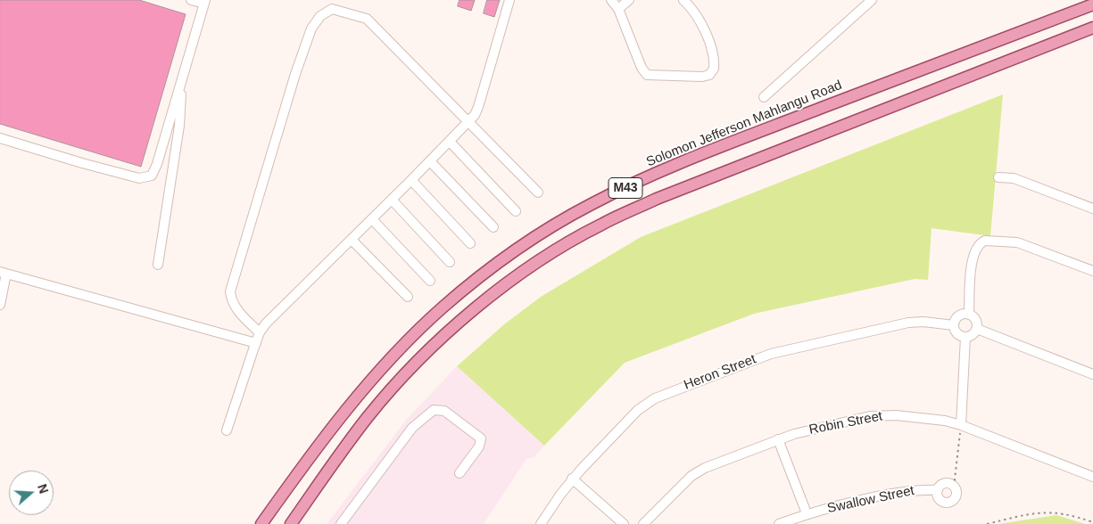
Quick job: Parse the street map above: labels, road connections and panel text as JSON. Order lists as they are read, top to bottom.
{
  "streets": {
    "main road": ["Solomon Jefferson Mahlangu Road", "M43"],
    "street": ["Heron Street", "Robin Street", "Swallow Street"]
  },
  "north": "right"
}
